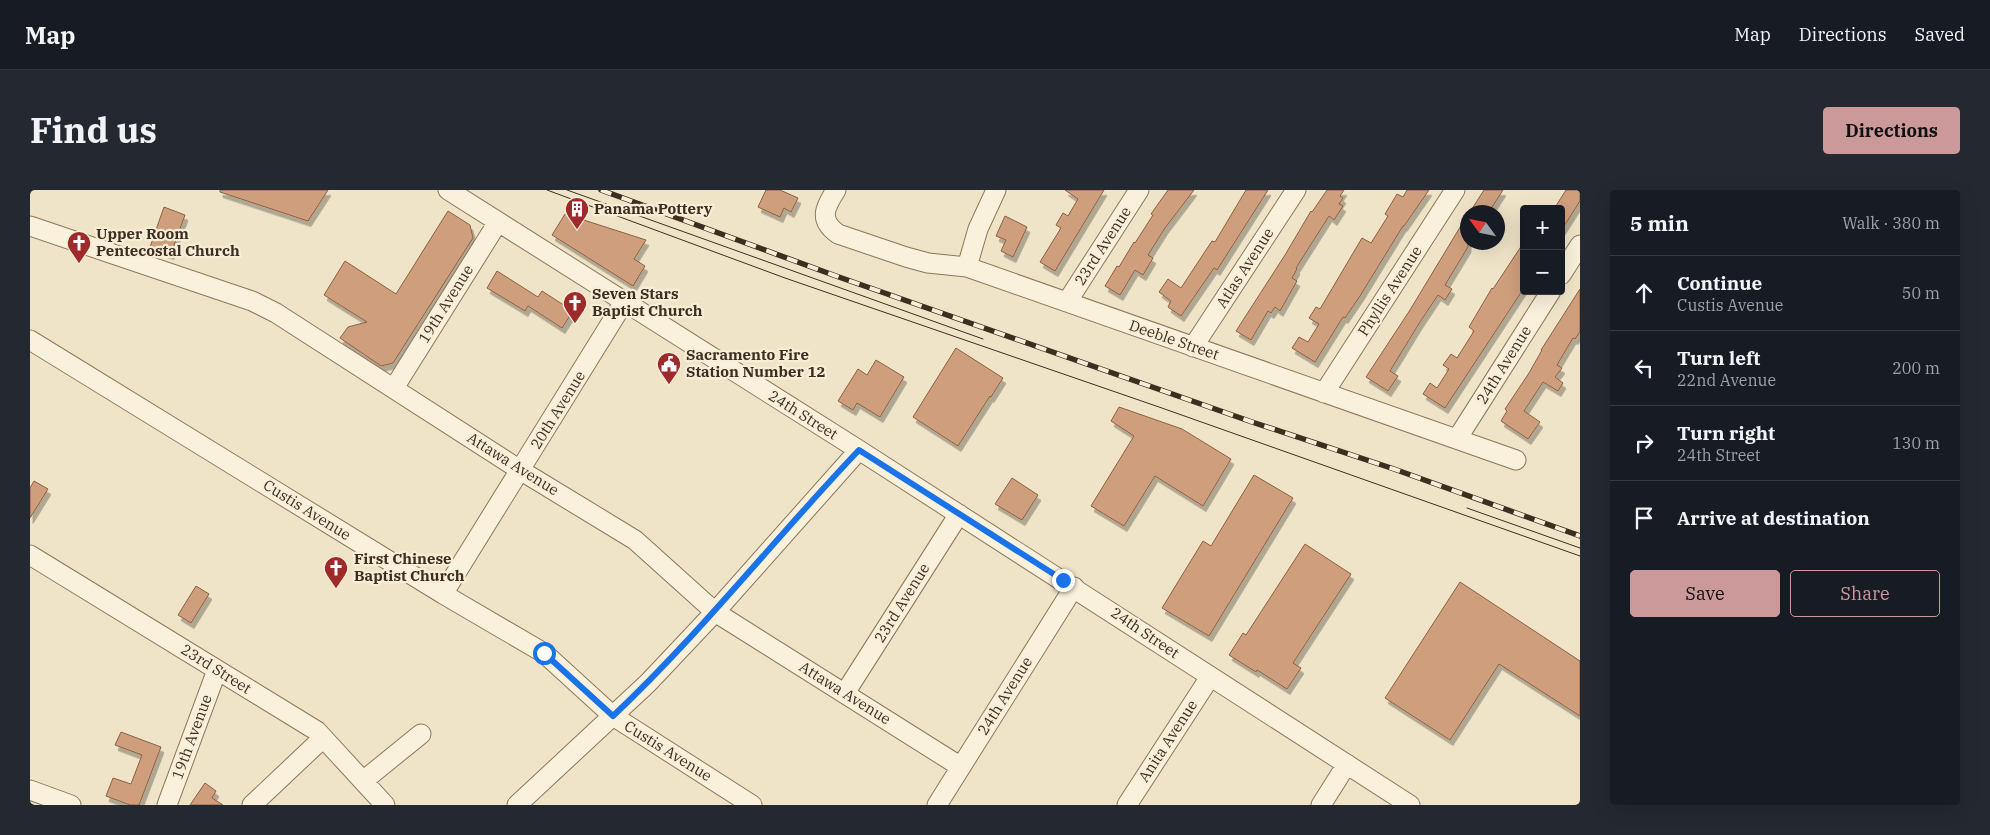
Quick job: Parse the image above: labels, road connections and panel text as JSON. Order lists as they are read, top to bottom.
{
  "streets": {
    "street": [
      "23rd Avenue",
      "Atlas Avenue",
      "Phyllis Avenue",
      "19th Avenue",
      "Deeble Street",
      "24th Avenue",
      "20th Avenue",
      "24th Street",
      "Attawa Avenue",
      "Custis Avenue",
      "23rd Street",
      "Anita Avenue"
    ]
  },
  "crossings": [
    ["23rd Avenue", "Deeble Street"],
    ["23rd Avenue", "24th Street"],
    ["23rd Avenue", "Attawa Avenue"],
    ["Atlas Avenue", "Deeble Street"],
    ["Phyllis Avenue", "Deeble Street"],
    ["19th Avenue", "24th Street"],
    ["19th Avenue", "Attawa Avenue"],
    ["19th Avenue", "23rd Street"],
    ["Deeble Street", "24th Avenue"],
    ["24th Avenue", "24th Street"],
    ["24th Avenue", "Attawa Avenue"],
    ["20th Avenue", "24th Street"],
    ["20th Avenue", "Attawa Avenue"],
    ["20th Avenue", "Custis Avenue"],
    ["24th Street", "Anita Avenue"]
  ],
  "places": {
    "building": ["Panama Pottery"],
    "church": ["Upper Room Pentecostal Church", "Seven Stars Baptist Church", "First Chinese Baptist Church"],
    "public building": ["Sacramento Fire Station Number 12"]
  },
  "north": "top left",
  "page": {
    "header": "Map",
    "nav": ["Map", "Directions", "Saved"],
    "title": "Find us",
    "buttons": [
      "Directions",
      ["Save", "Share"]
    ],
    "heading": ["5 min", "Walk · 380 m"],
    "map_buttons": ["+", "−"],
    "list": [
      ["Continue", "Custis Avenue", "50 m"],
      ["Turn left", "22nd Avenue", "200 m"],
      ["Turn right", "24th Street", "130 m"],
      "Arrive at destination"
    ]
  }
}
